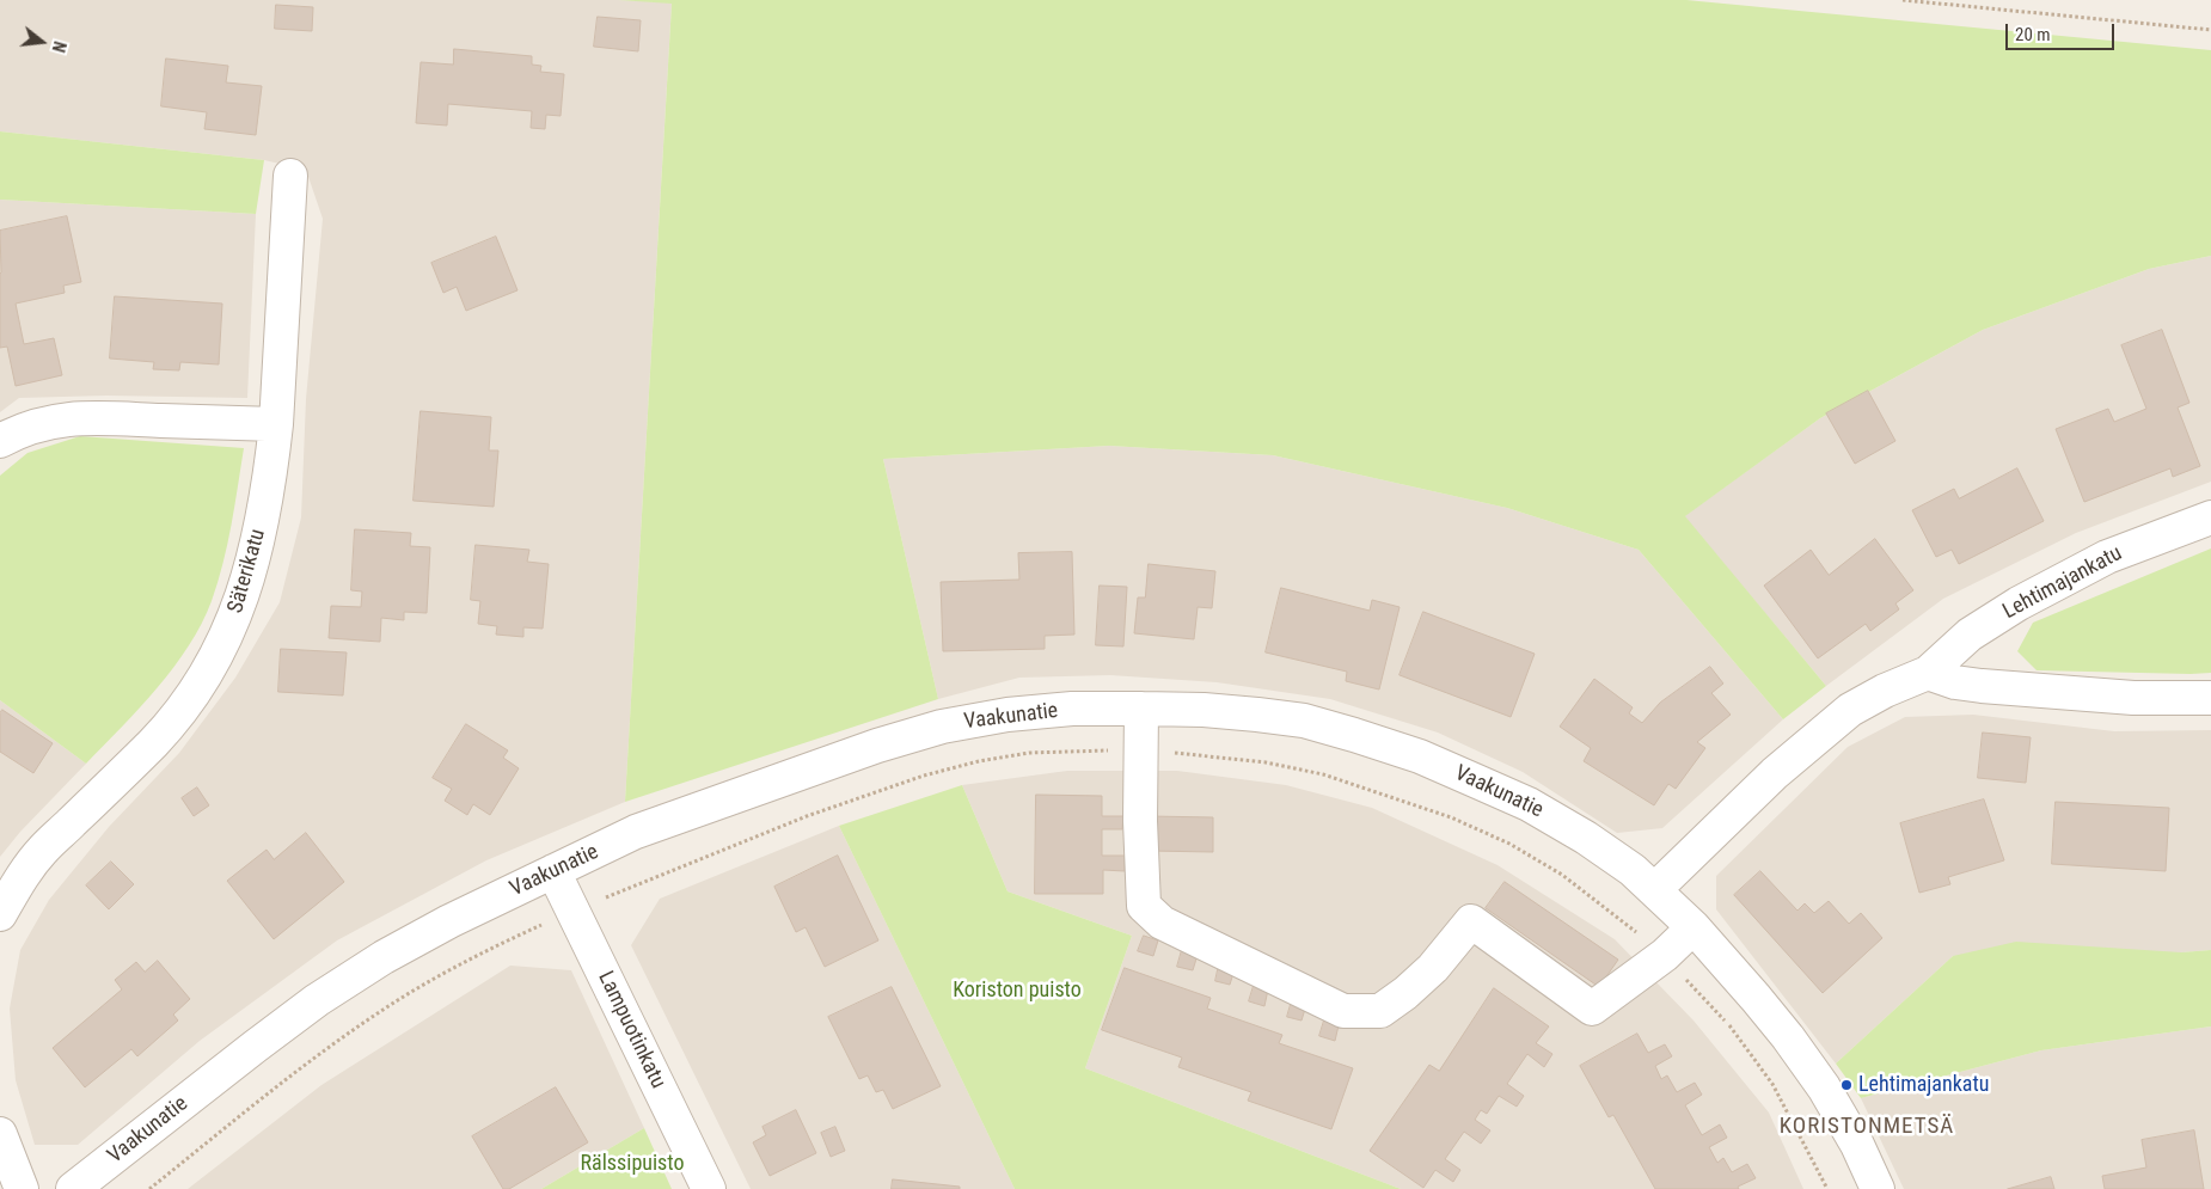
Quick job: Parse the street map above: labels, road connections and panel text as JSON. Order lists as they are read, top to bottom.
{
  "streets": {
    "street": [
      "Säterikatu",
      "Lehtimajankatu",
      "Vaakunatie",
      "Lampuotinkatu"
    ]
  },
  "crossings": [
    ["Lehtimajankatu", "Vaakunatie"],
    ["Vaakunatie", "Lampuotinkatu"]
  ],
  "districts": ["KORISTONMETSÄ"],
  "parks": ["Koriston puisto", "Rälssipuisto"],
  "places": ["Lehtimajankatu"],
  "scale_bar": "20 m",
  "north": "right"
}
